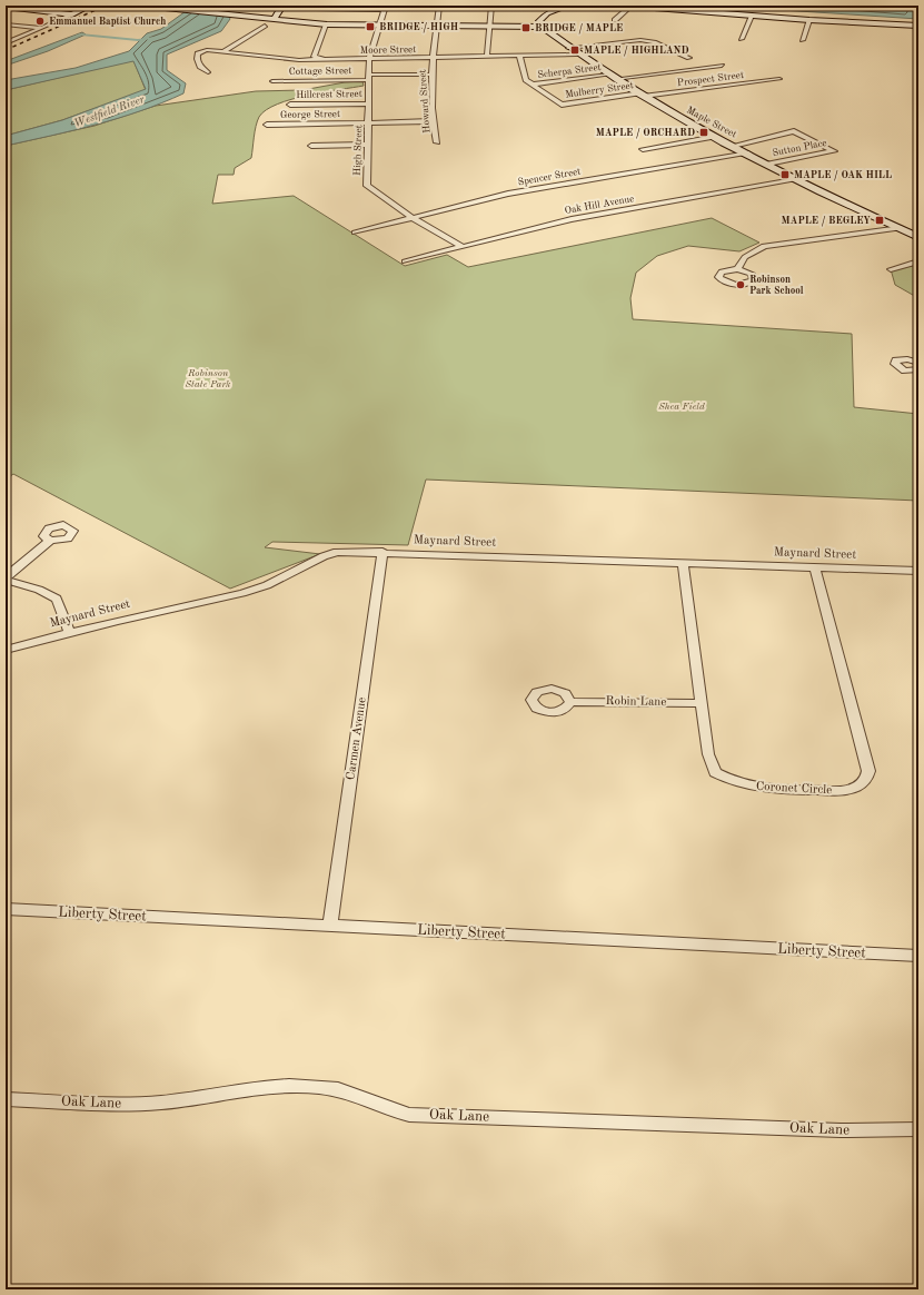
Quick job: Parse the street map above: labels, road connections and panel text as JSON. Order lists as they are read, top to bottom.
{
  "streets": {
    "main road": ["Maple Street"],
    "street": [
      "Moore Street",
      "Cottage Street",
      "Scherpa Street",
      "Prospect Street",
      "Mulberry Street",
      "Hillcrest Street",
      "Howard Street",
      "George Street",
      "Sutton Place",
      "High Street",
      "Spencer Street",
      "Oak Hill Avenue",
      "Maynard Street",
      "Robin Lane",
      "Carmen Avenue",
      "Coronet Circle",
      "Liberty Street",
      "Oak Lane"
    ]
  },
  "crossings": [
    ["Moore Street", "Howard Street"],
    ["Moore Street", "Maple Street"],
    ["Moore Street", "High Street"],
    ["Cottage Street", "Howard Street"],
    ["Cottage Street", "High Street"],
    ["Scherpa Street", "Mulberry Street"],
    ["Scherpa Street", "Maple Street"],
    ["Prospect Street", "Mulberry Street"],
    ["Prospect Street", "Maple Street"],
    ["Mulberry Street", "Maple Street"],
    ["Hillcrest Street", "High Street"],
    ["Howard Street", "George Street"],
    ["George Street", "High Street"],
    ["Maple Street", "Sutton Place"],
    ["Maple Street", "Spencer Street"],
    ["Maple Street", "Oak Hill Avenue"],
    ["High Street", "Spencer Street"],
    ["High Street", "Oak Hill Avenue"],
    ["Maynard Street", "Carmen Avenue"],
    ["Maynard Street", "Coronet Circle"],
    ["Robin Lane", "Coronet Circle"],
    ["Carmen Avenue", "Liberty Street"]
  ],
  "water": ["Westfield River"],
  "parks": ["Robinson State Park", "Shea Field"],
  "places": {
    "other": ["Emmanuel Baptist Church", "Robinson Park School"],
    "transit": [
      "BRIDGE / HIGH",
      "BRIDGE / MAPLE",
      "MAPLE / HIGHLAND",
      "MAPLE / ORCHARD",
      "MAPLE / OAK HILL",
      "MAPLE / BEGLEY"
    ]
  }
}
